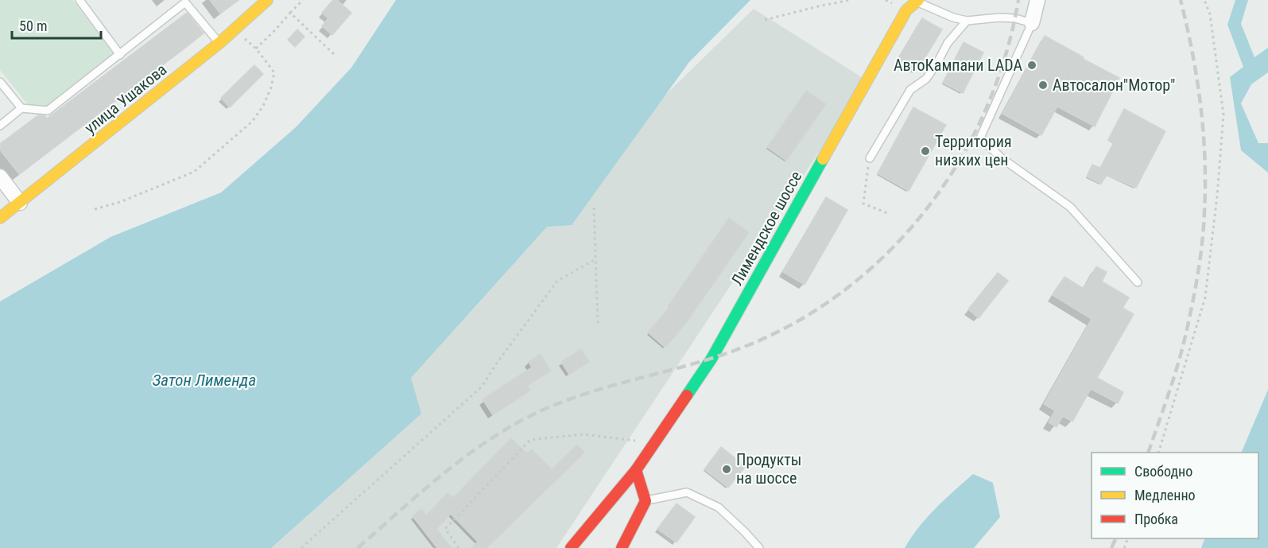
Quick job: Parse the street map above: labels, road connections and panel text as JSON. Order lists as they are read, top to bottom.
{
  "streets": {
    "main road": ["улица Ушакова", "Лимендское шоссе"]
  },
  "water": ["Затон Лименда"],
  "places": [
    "АвтоКампани LADA",
    "Автосалон\"Мотор\"",
    "Территория низких цен",
    "Продукты на шоссе"
  ],
  "legend": ["Свободно", "Медленно", "Пробка"],
  "scale_bar": "50 m"
}
